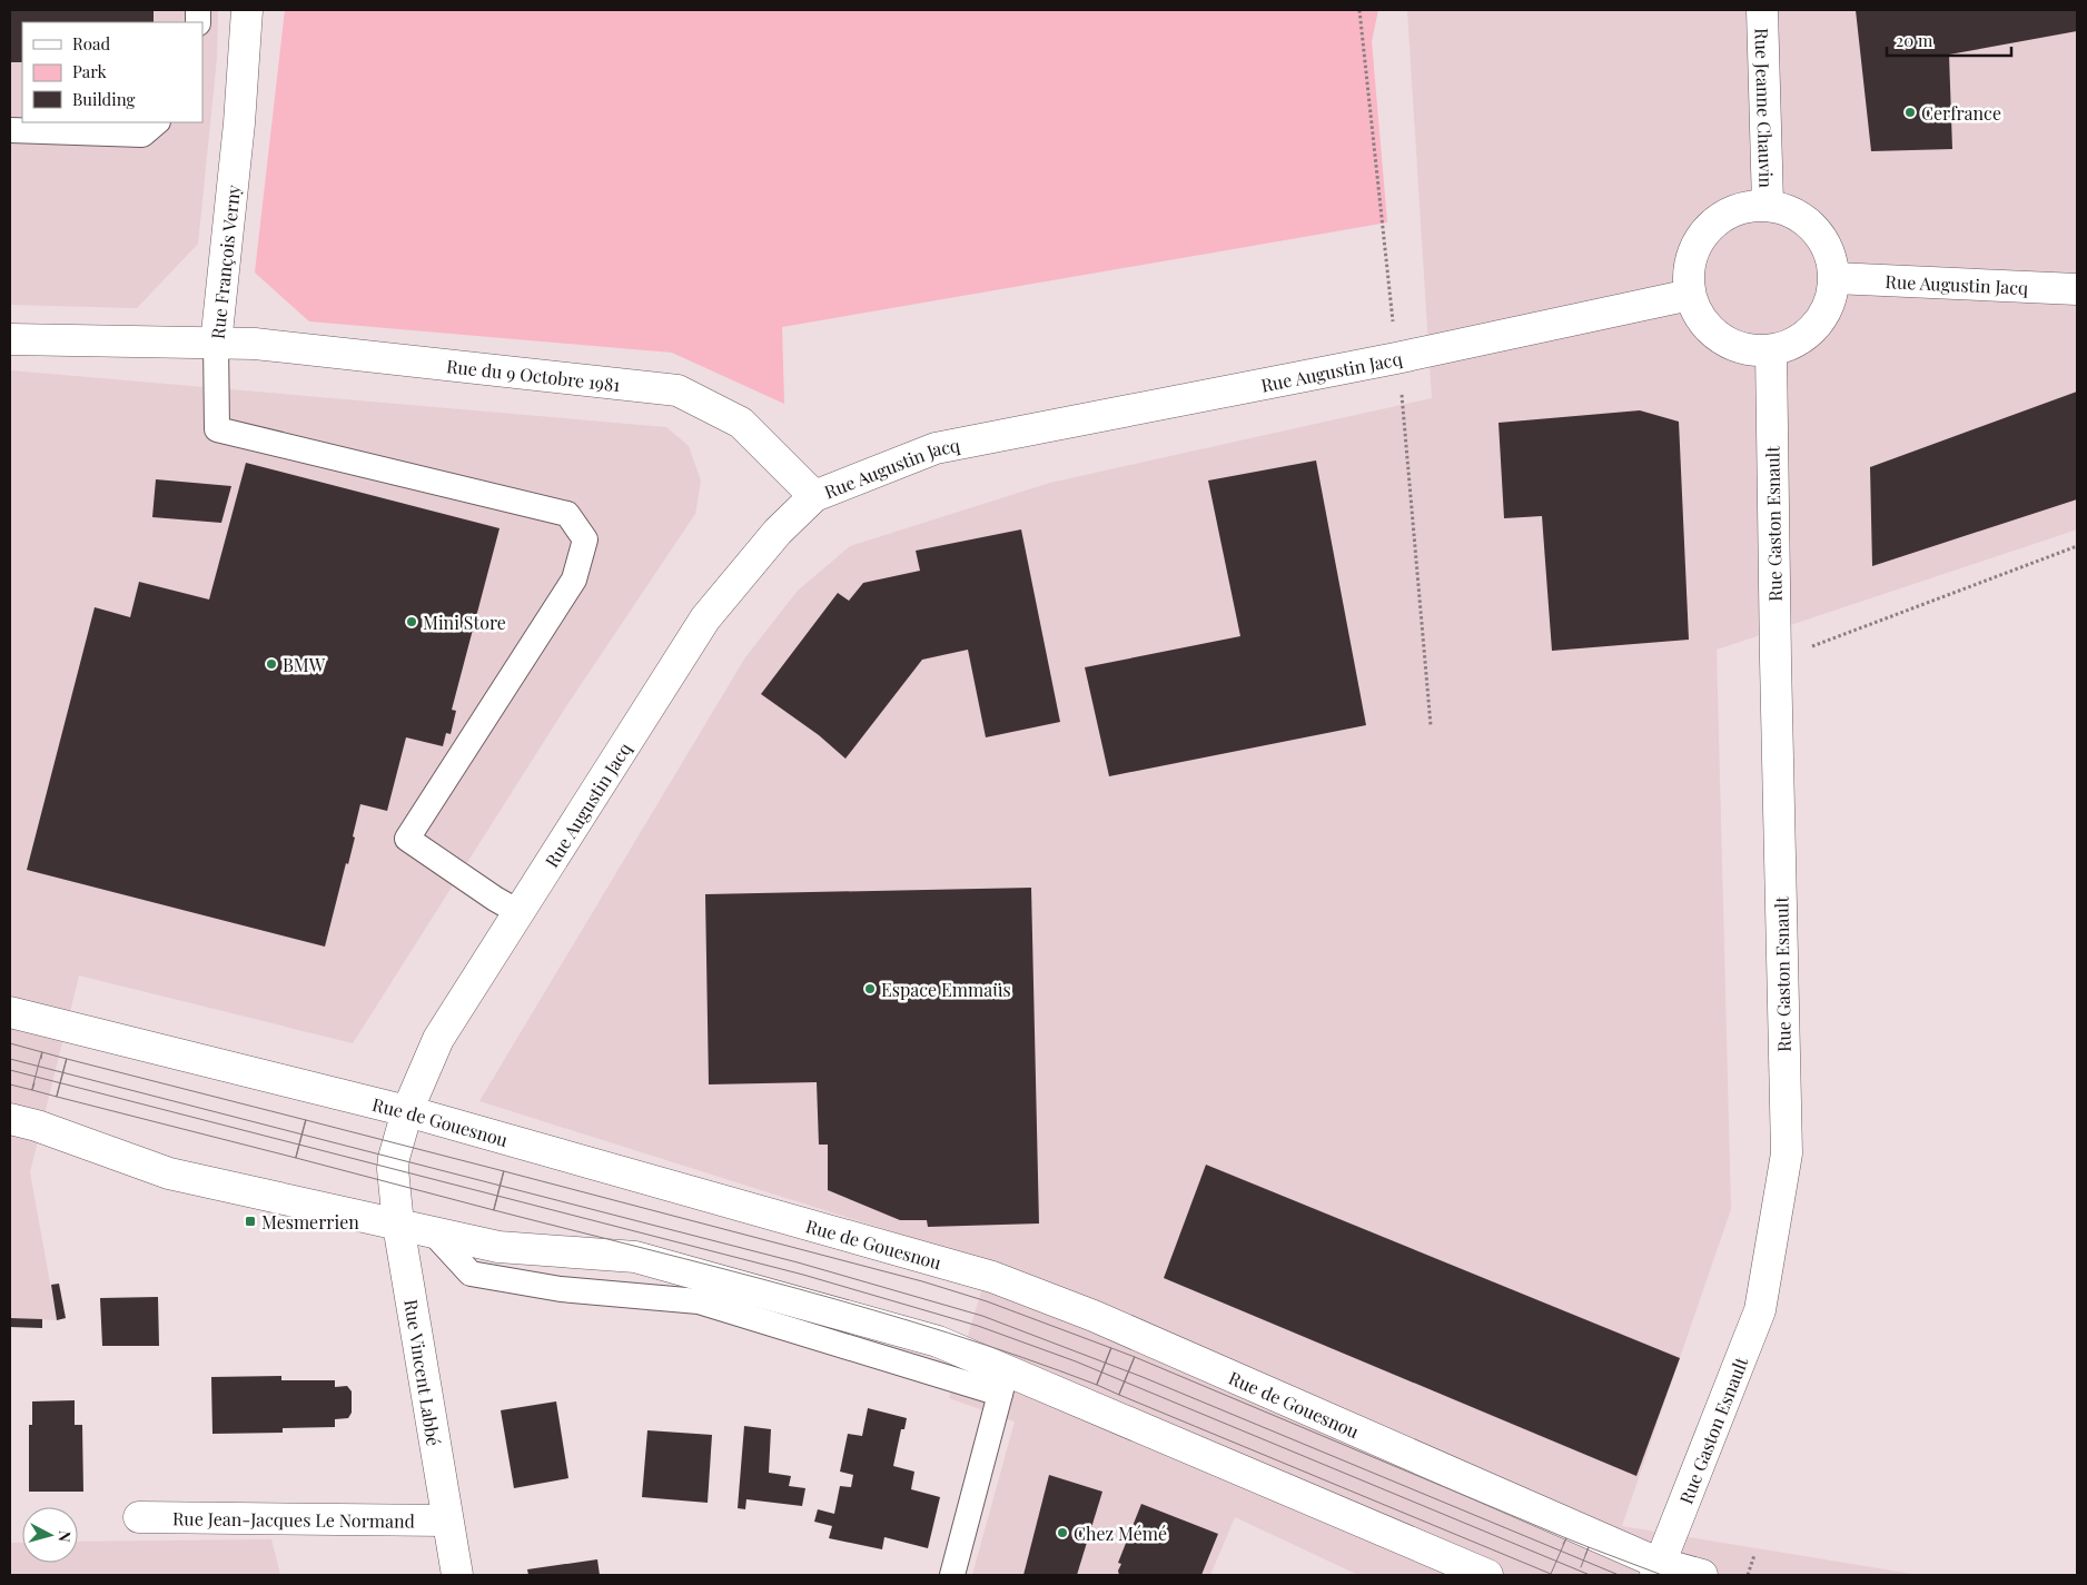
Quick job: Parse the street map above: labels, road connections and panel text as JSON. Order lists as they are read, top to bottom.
{
  "streets": {
    "street": [
      "Rue Jeanne Chauvin",
      "Rue François Verny",
      "Rue Augustin Jacq",
      "Rue du 9 Octobre 1981",
      "Rue Gaston Esnault",
      "Rue de Gouesnou",
      "Rue Vincent Labbé",
      "Rue Jean-Jacques Le Normand"
    ]
  },
  "crossings": [
    ["Rue Jeanne Chauvin", "Rue Augustin Jacq"],
    ["Rue Jeanne Chauvin", "Rue Gaston Esnault"],
    ["Rue François Verny", "Rue du 9 Octobre 1981"],
    ["Rue Augustin Jacq", "Rue du 9 Octobre 1981"],
    ["Rue Augustin Jacq", "Rue Gaston Esnault"],
    ["Rue Augustin Jacq", "Rue de Gouesnou"],
    ["Rue Augustin Jacq", "Rue Vincent Labbé"],
    ["Rue Gaston Esnault", "Rue de Gouesnou"],
    ["Rue Vincent Labbé", "Rue Jean-Jacques Le Normand"]
  ],
  "places": {
    "other": [
      "Cerfrance",
      "Mini Store",
      "BMW",
      "Espace Emmaüs",
      "Chez Mémé"
    ],
    "transit": ["Mesmerrien"]
  },
  "legend": ["Road", "Park", "Building"],
  "scale_bar": "20 m",
  "north": "right"
}
